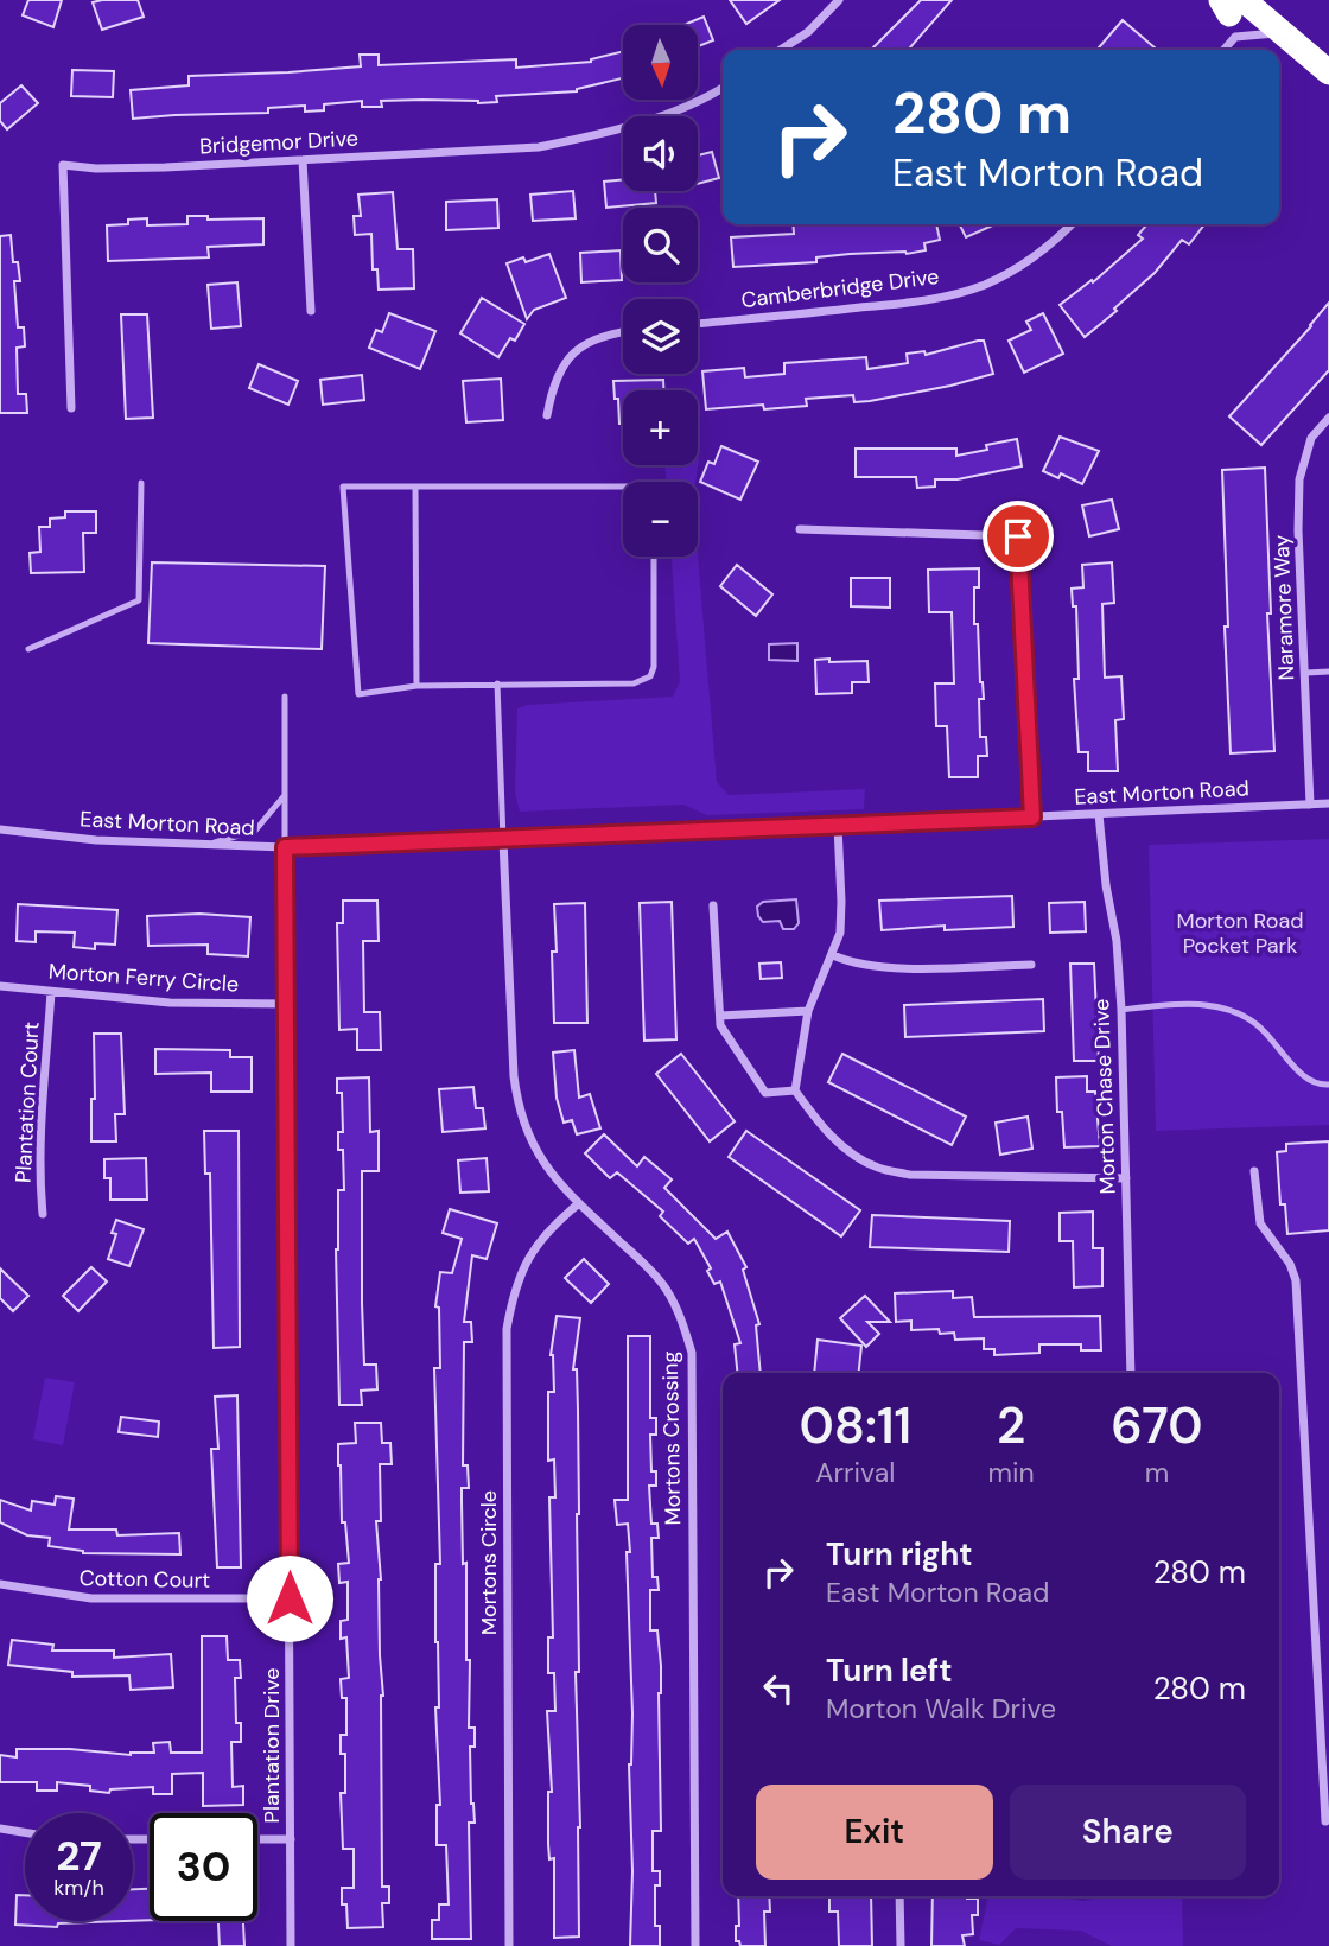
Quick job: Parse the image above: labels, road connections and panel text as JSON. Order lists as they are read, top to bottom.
{
  "streets": {
    "street": [
      "Bridgemor Drive",
      "Camberbridge Drive",
      "Naramore Way",
      "East Morton Road",
      "Morton Ferry Circle",
      "Morton Chase Drive",
      "Plantation Court",
      "Mortons Crossing",
      "Mortons Circle",
      "Cotton Court",
      "Plantation Drive"
    ]
  },
  "crossings": [
    ["Naramore Way", "East Morton Road"],
    ["East Morton Road", "Morton Chase Drive"],
    ["East Morton Road", "Mortons Crossing"],
    ["East Morton Road", "Plantation Drive"],
    ["Morton Ferry Circle", "Plantation Court"],
    ["Morton Ferry Circle", "Plantation Drive"],
    ["Mortons Crossing", "Mortons Circle"],
    ["Cotton Court", "Plantation Drive"]
  ],
  "parks": ["Morton Road Pocket Park"],
  "north": "bottom",
  "page": {
    "map_buttons": ["+", "−"],
    "turn": ["280 m", "East Morton Road"],
    "eta": [
      "08:11",
      "Arrival",
      "2",
      "min",
      "670",
      "m"
    ],
    "list": [
      {
        "name": "Turn right",
        "note": "East Morton Road",
        "value": "280 m"
      },
      {
        "name": "Turn left",
        "note": "Morton Walk Drive",
        "value": "280 m"
      }
    ],
    "buttons": ["Exit", "Share"],
    "speed": "27 km/h",
    "limit": "30"
  }
}
